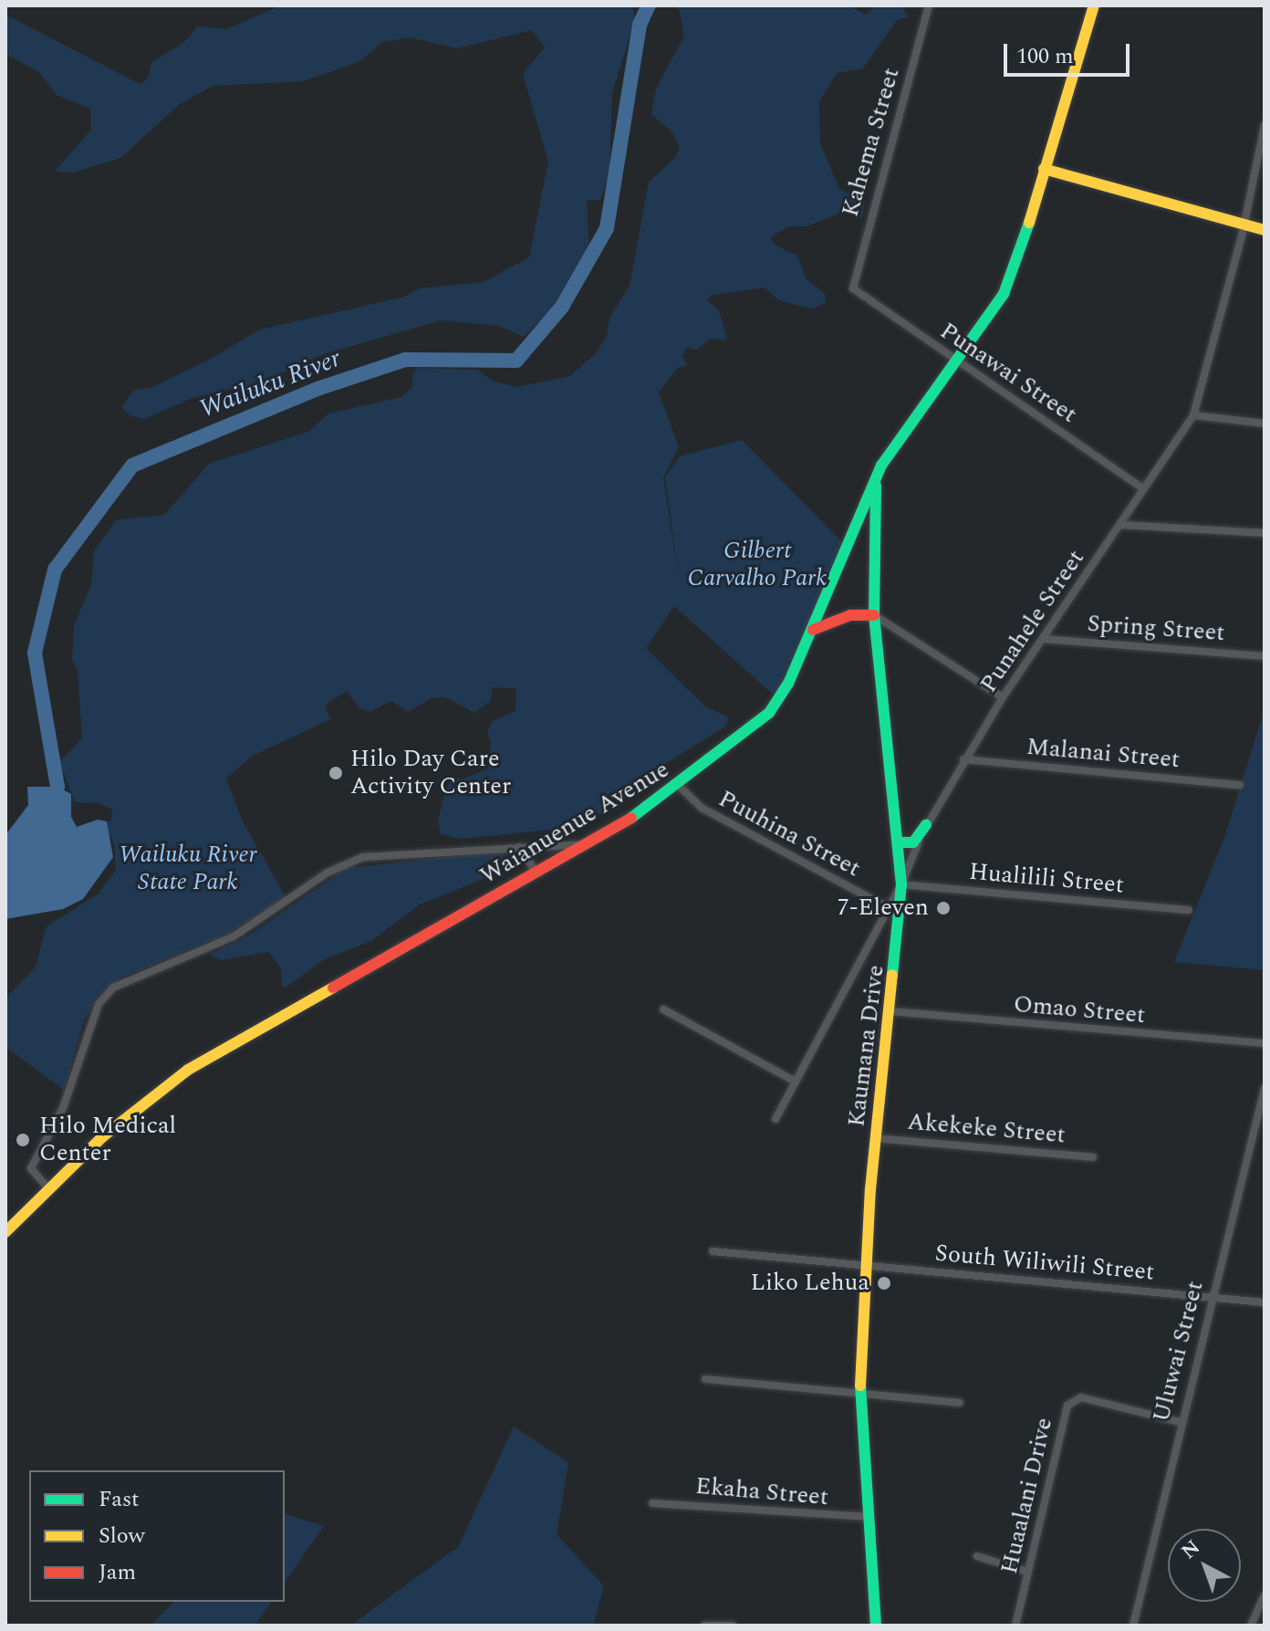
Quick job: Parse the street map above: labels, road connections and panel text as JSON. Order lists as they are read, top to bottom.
{
  "streets": {
    "street": [
      "Kahema Street",
      "Punawai Street",
      "Punahele Street",
      "Spring Street",
      "Malanai Street",
      "Waianuenue Avenue",
      "Puuhina Street",
      "Hualilili Street",
      "Omao Street",
      "Kaumana Drive",
      "Akekeke Street",
      "South Wiliwili Street",
      "Uluwai Street",
      "Ekaha Street",
      "Huaalani Drive"
    ]
  },
  "crossings": [
    ["Kahema Street", "Punawai Street"],
    ["Punawai Street", "Punahele Street"],
    ["Punawai Street", "Waianuenue Avenue"],
    ["Punahele Street", "Spring Street"],
    ["Punahele Street", "Malanai Street"],
    ["Punahele Street", "Puuhina Street"],
    ["Punahele Street", "Hualilili Street"],
    ["Punahele Street", "Kaumana Drive"],
    ["Waianuenue Avenue", "Puuhina Street"],
    ["Waianuenue Avenue", "Kaumana Drive"],
    ["Hualilili Street", "Kaumana Drive"],
    ["Omao Street", "Kaumana Drive"],
    ["Kaumana Drive", "Akekeke Street"],
    ["Kaumana Drive", "South Wiliwili Street"],
    ["Kaumana Drive", "Ekaha Street"],
    ["South Wiliwili Street", "Uluwai Street"],
    ["Uluwai Street", "Huaalani Drive"]
  ],
  "water": ["Wailuku River"],
  "parks": ["Gilbert Carvalho Park", "Wailuku River State Park"],
  "places": [
    "Hilo Day Care Activity Center",
    "7-Eleven",
    "Hilo Medical Center",
    "Liko Lehua"
  ],
  "legend": ["Fast", "Slow", "Jam"],
  "scale_bar": "100 m",
  "north": "top left"
}
